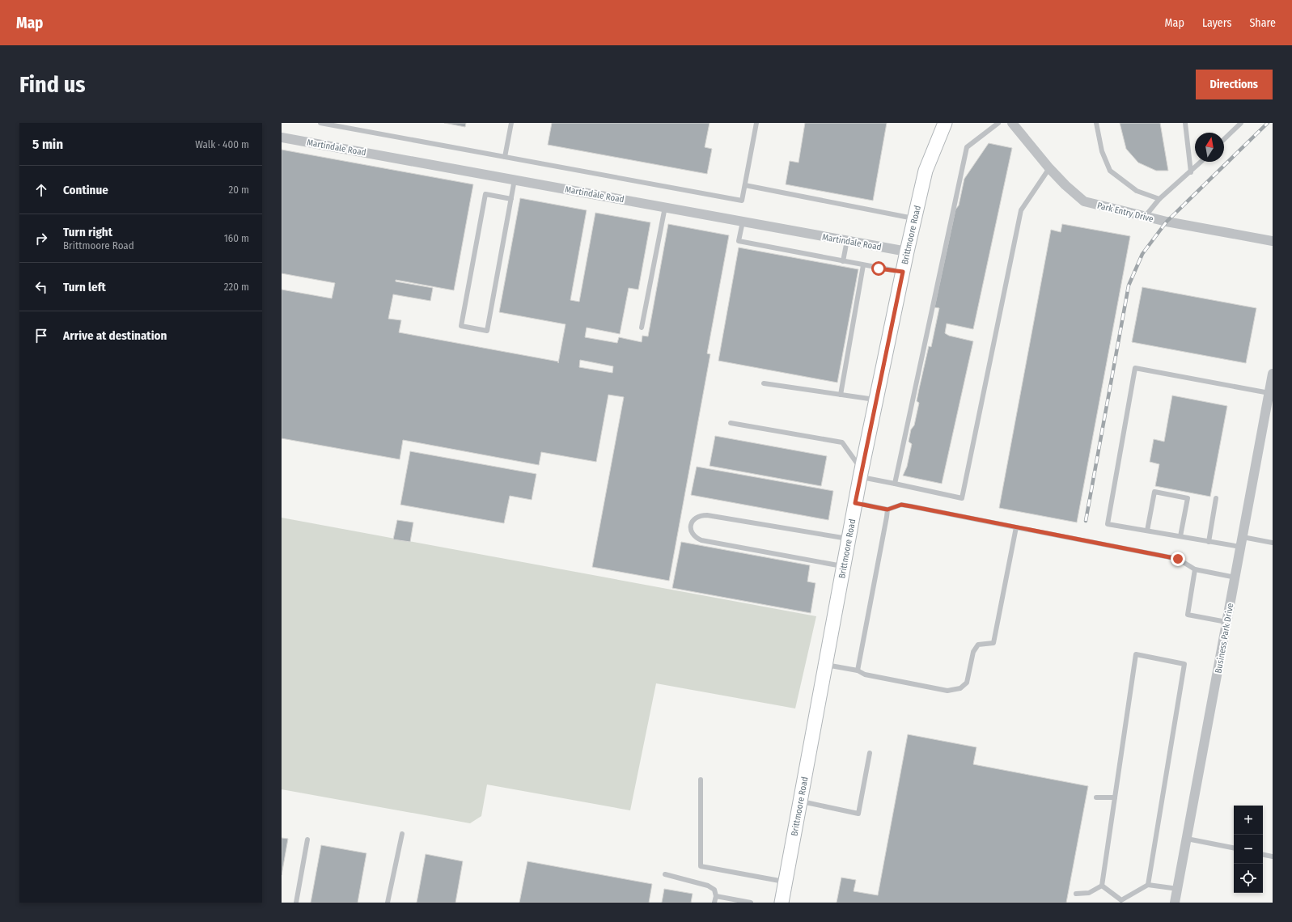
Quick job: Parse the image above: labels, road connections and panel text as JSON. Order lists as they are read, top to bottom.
{
  "streets": {
    "main road": ["Brittmoore Road"],
    "street": ["Martindale Road", "Park Entry Drive", "Business Park Drive"]
  },
  "crossings": [
    ["Martindale Road", "Brittmoore Road"]
  ],
  "north": "top",
  "page": {
    "header": "Map",
    "nav": ["Map", "Layers", "Share"],
    "buttons": "Directions",
    "title": "Find us",
    "heading": ["5 min", "Walk · 400 m"],
    "list": [
      ["Continue", "20 m"],
      ["Turn right", "Brittmoore Road", "160 m"],
      ["Turn left", "220 m"],
      "Arrive at destination"
    ],
    "map_buttons": ["+", "−"]
  }
}
